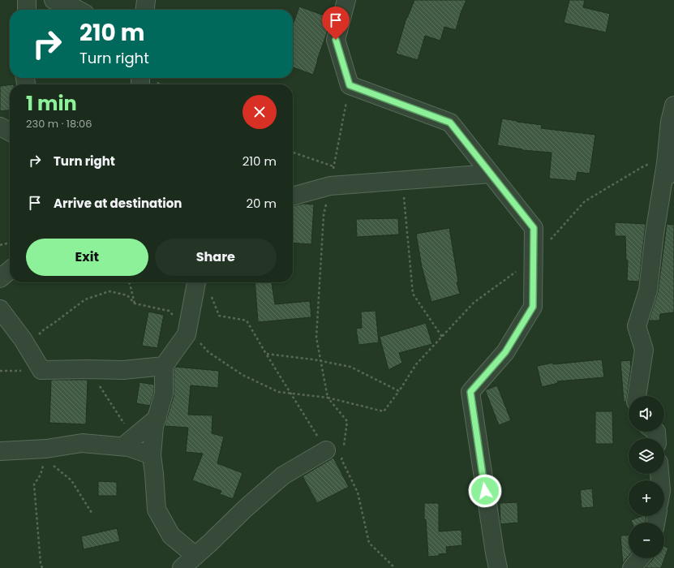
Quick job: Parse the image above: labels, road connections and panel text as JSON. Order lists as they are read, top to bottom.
{
  "page": {
    "turn": ["210 m", "Turn right"],
    "heading": ["1 min", "230 m · 18:06"],
    "list": [
      {
        "name": "Turn right",
        "value": "210 m"
      },
      {
        "name": "Arrive at destination",
        "value": "20 m"
      }
    ],
    "buttons": ["Exit", "Share"],
    "map_buttons": ["+", "−"]
  }
}
